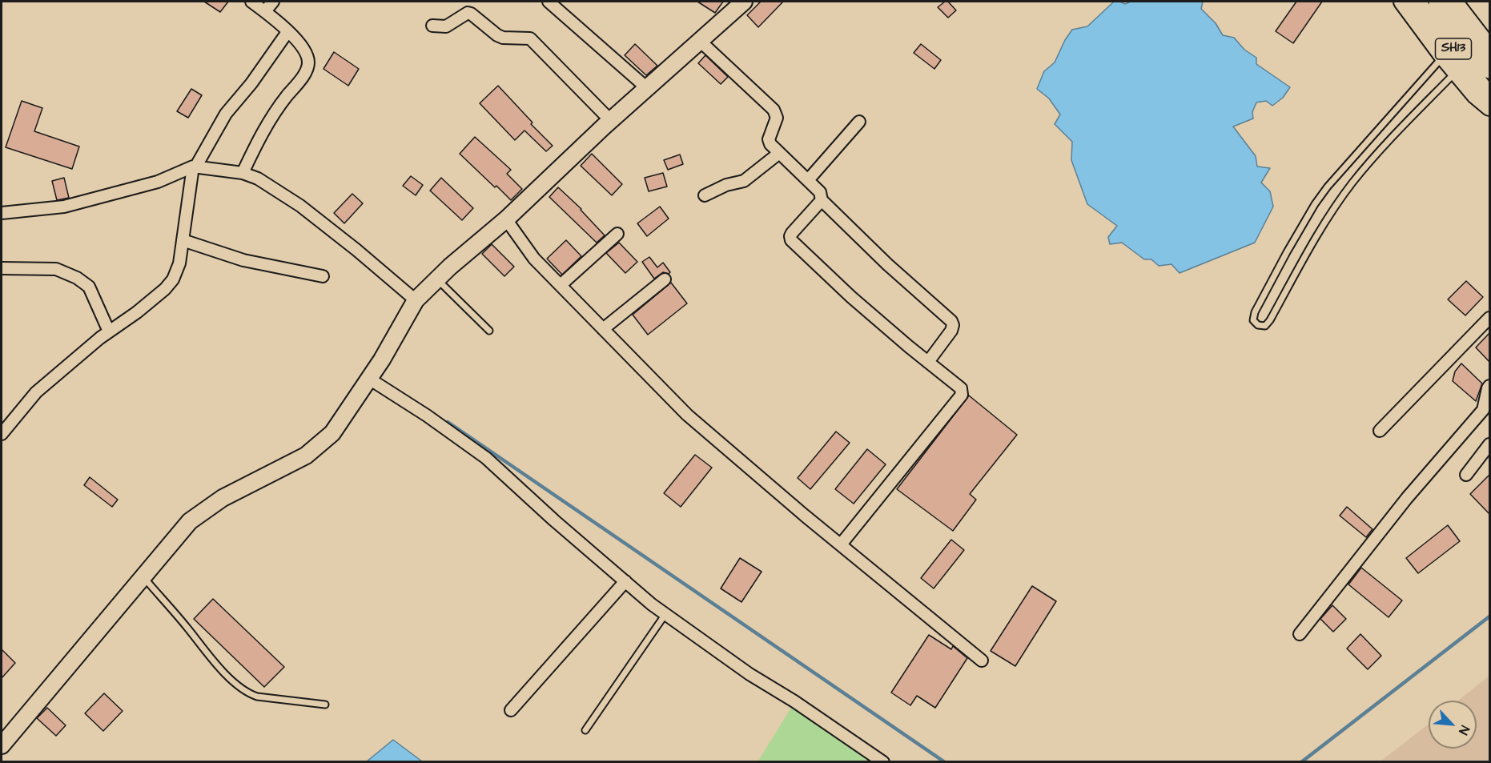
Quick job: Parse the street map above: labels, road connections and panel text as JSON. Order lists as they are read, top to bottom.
{
  "streets": {
    "main road": ["SH13"]
  },
  "north": "bottom right"
}
